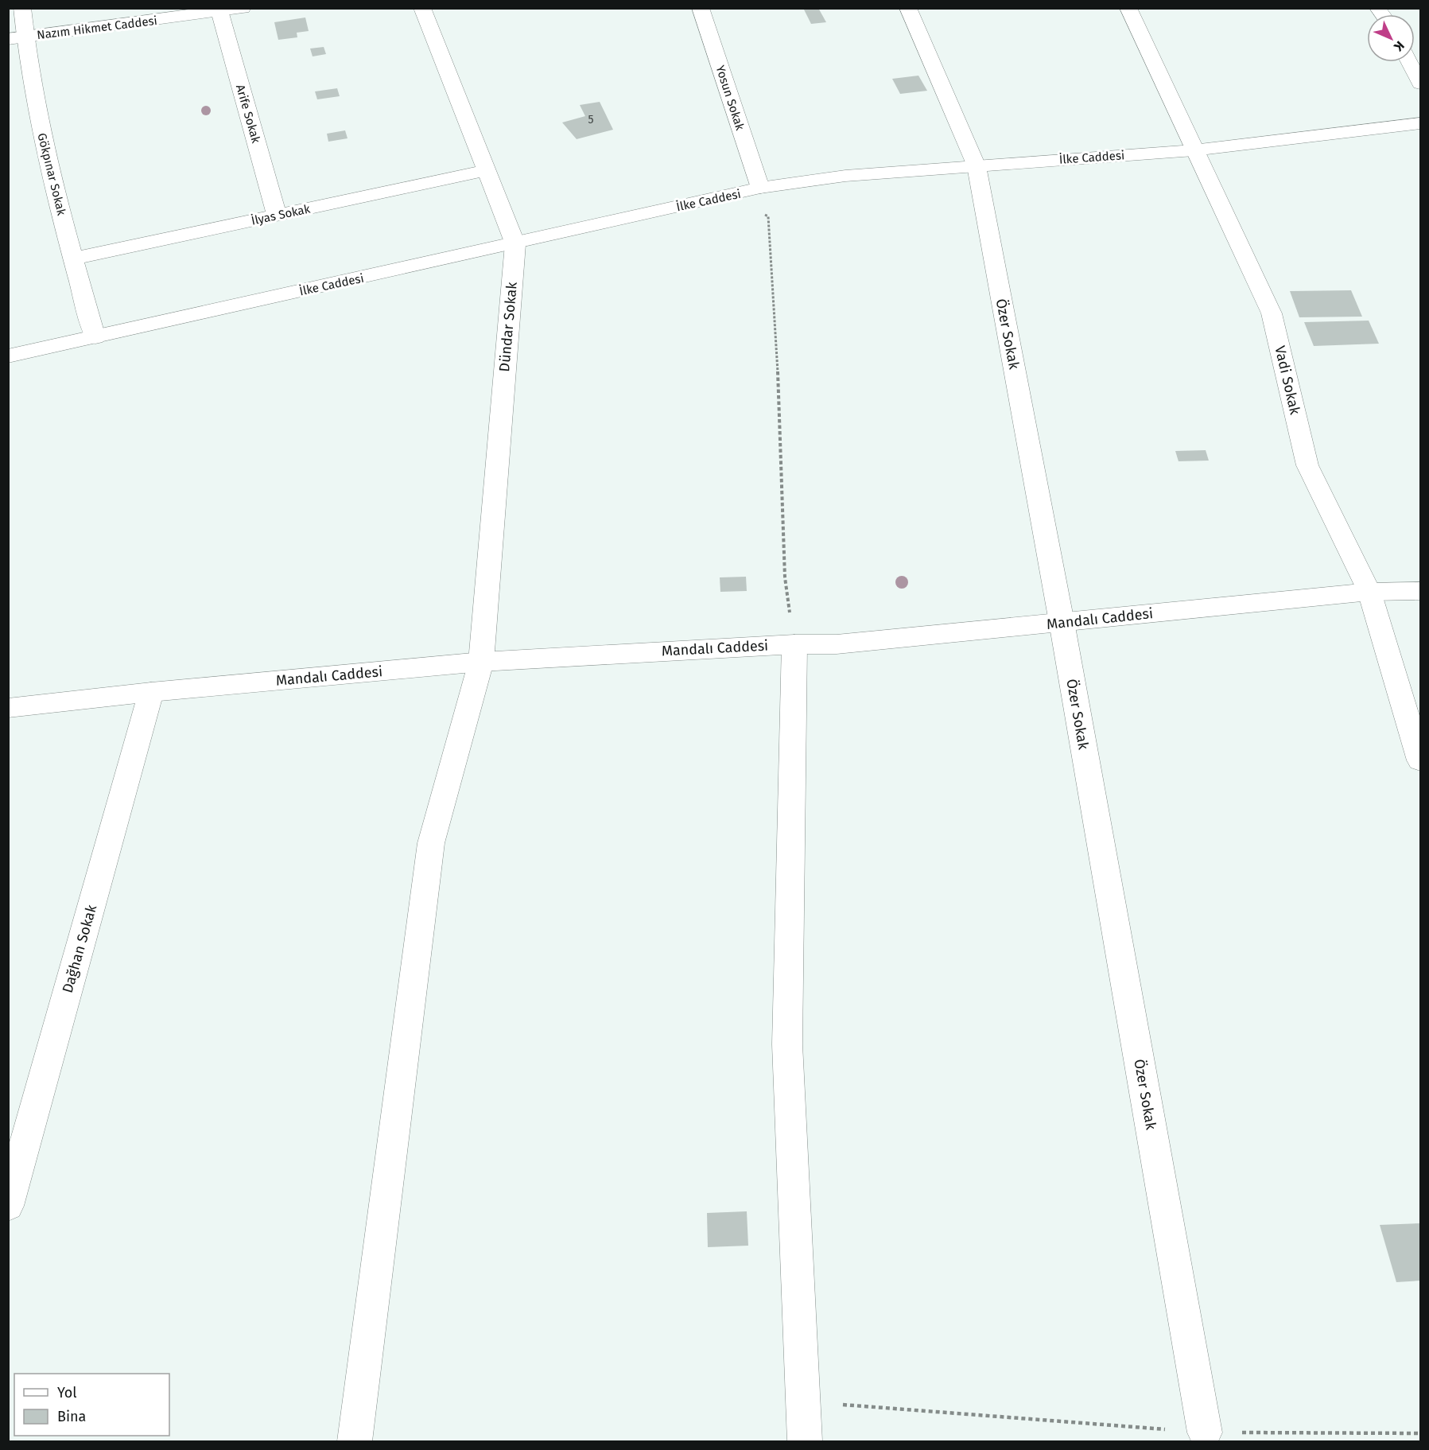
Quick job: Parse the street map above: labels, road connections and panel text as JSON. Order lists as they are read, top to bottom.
{
  "streets": {
    "street": [
      "Nazım Hikmet Caddesi",
      "Yosun Sokak",
      "Arife Sokak",
      "İlke Caddesi",
      "Gökpınar Sokak",
      "İlyas Sokak",
      "Dündar Sokak",
      "Özer Sokak",
      "Vadi Sokak",
      "Mandalı Caddesi",
      "Dağhan Sokak"
    ]
  },
  "crossings": [
    ["Nazım Hikmet Caddesi", "Arife Sokak"],
    ["Nazım Hikmet Caddesi", "Gökpınar Sokak"],
    ["Yosun Sokak", "İlke Caddesi"],
    ["Arife Sokak", "İlyas Sokak"],
    ["İlke Caddesi", "Gökpınar Sokak"],
    ["İlke Caddesi", "Dündar Sokak"],
    ["İlke Caddesi", "Özer Sokak"],
    ["İlke Caddesi", "Vadi Sokak"],
    ["Gökpınar Sokak", "İlyas Sokak"],
    ["İlyas Sokak", "Dündar Sokak"],
    ["Dündar Sokak", "Mandalı Caddesi"],
    ["Özer Sokak", "Mandalı Caddesi"],
    ["Vadi Sokak", "Mandalı Caddesi"],
    ["Mandalı Caddesi", "Dağhan Sokak"]
  ],
  "house_numbers": ["5"],
  "legend": ["Yol", "Bina"],
  "north": "bottom right"
}
